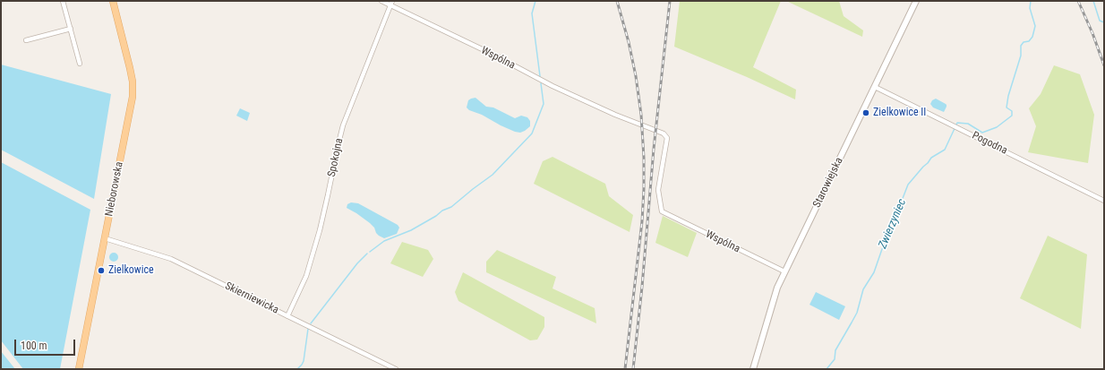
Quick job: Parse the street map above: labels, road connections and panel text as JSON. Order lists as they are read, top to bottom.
{
  "streets": {
    "main road": ["Nieborowska"],
    "street": [
      "Wspólna",
      "Pogodna",
      "Spokojna",
      "Starowiejska",
      "Skierniewicka"
    ]
  },
  "crossings": [
    ["Wspólna", "Spokojna"],
    ["Wspólna", "Starowiejska"],
    ["Pogodna", "Starowiejska"],
    ["Spokojna", "Skierniewicka"],
    ["Nieborowska", "Skierniewicka"]
  ],
  "water": ["Zwierzyniec"],
  "places": ["Zielkowice II", "Zielkowice"],
  "scale_bar": "100 m"
}
